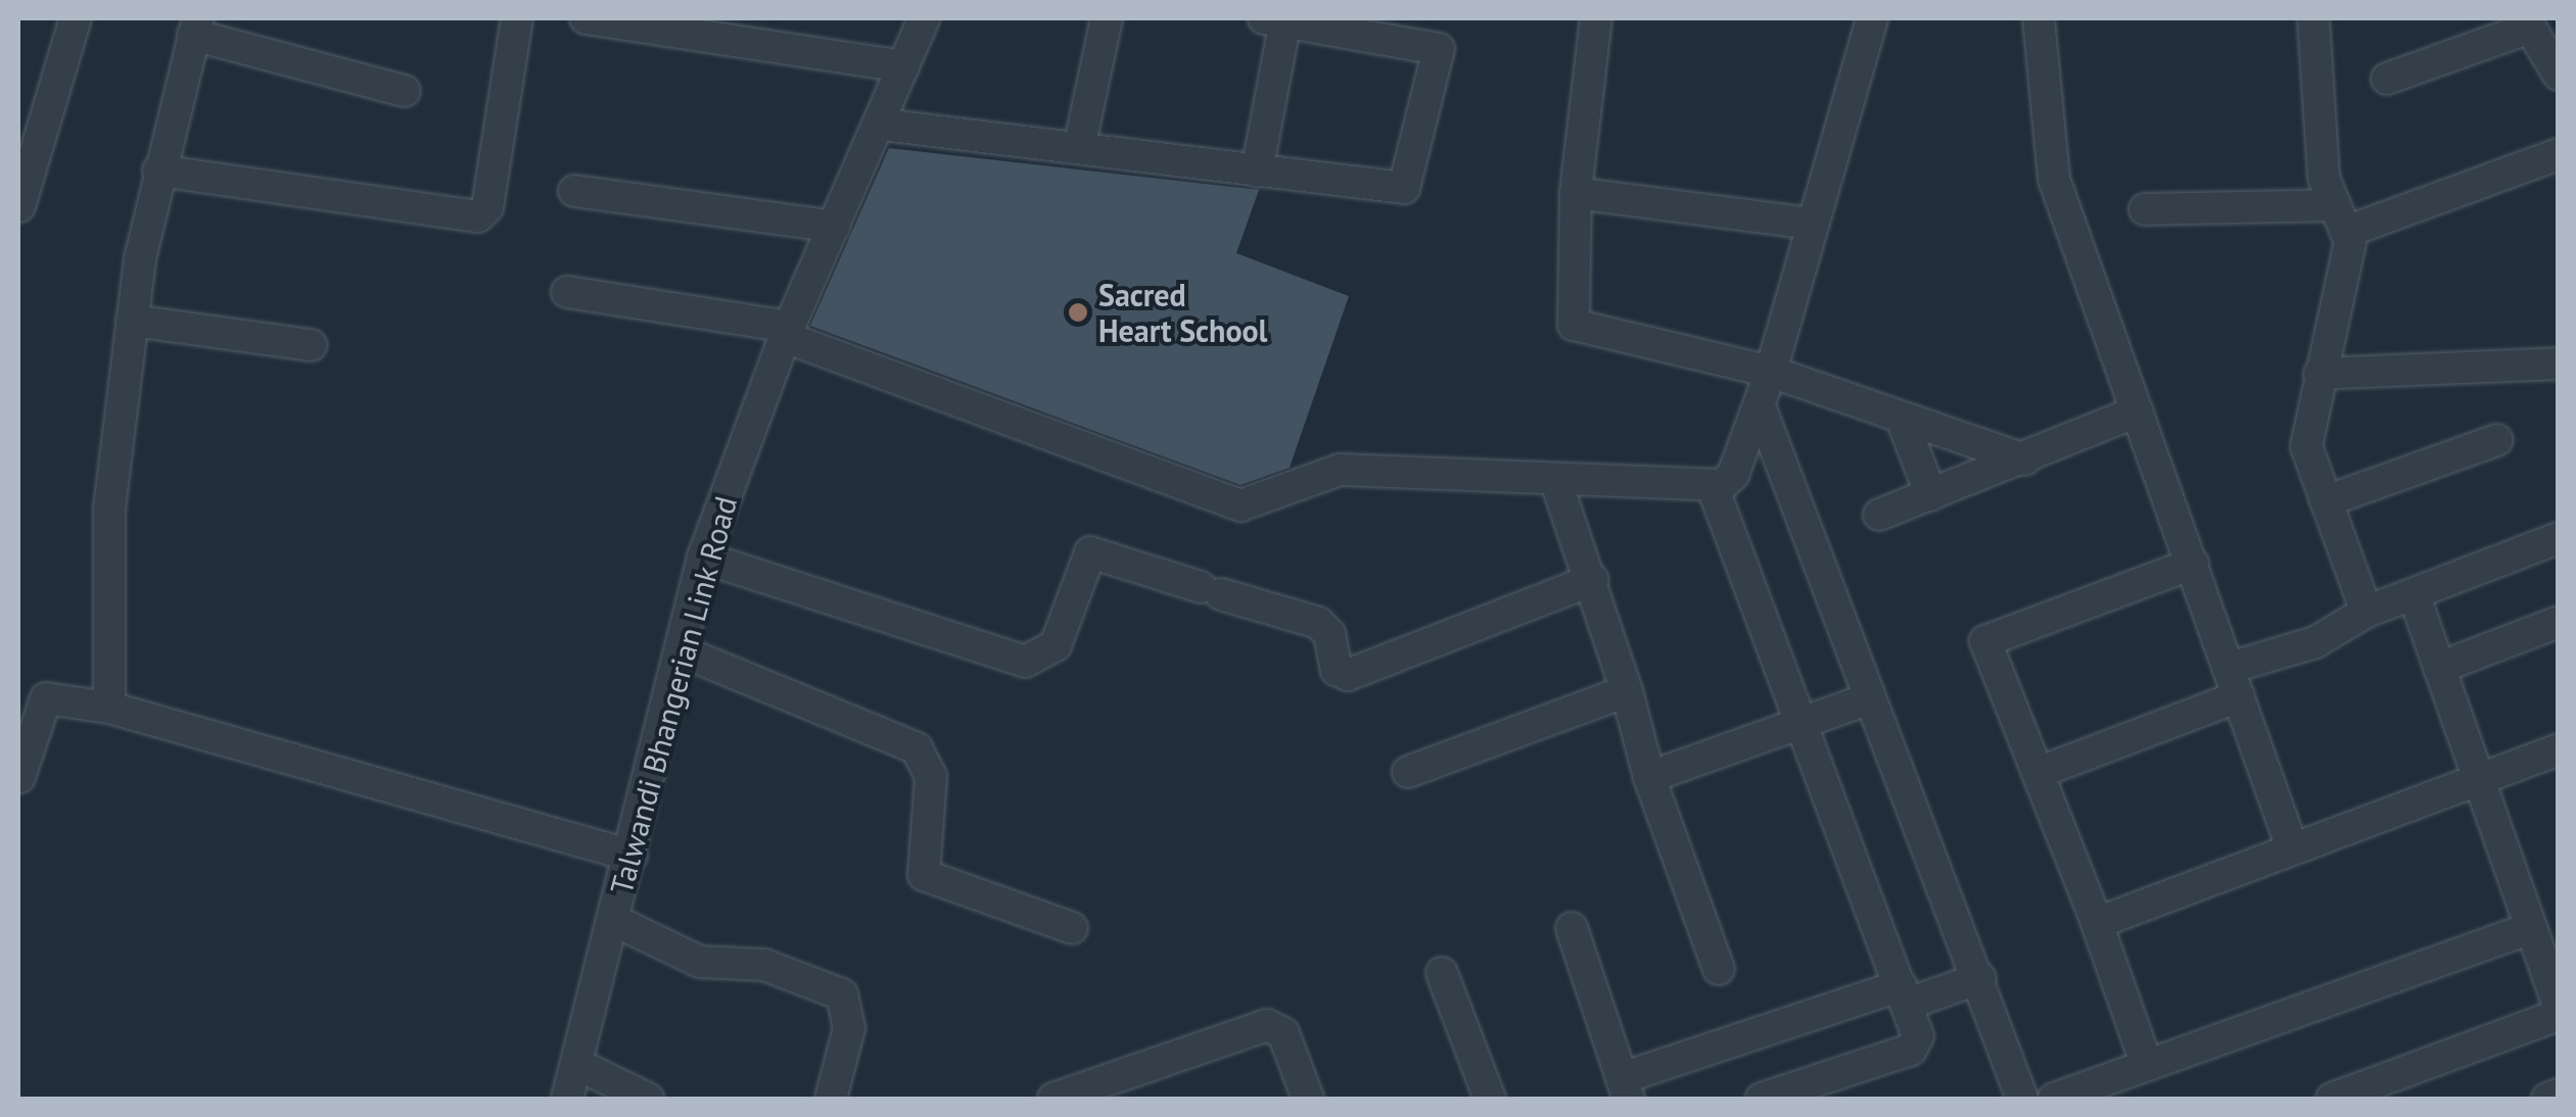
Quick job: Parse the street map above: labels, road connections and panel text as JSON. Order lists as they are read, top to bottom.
{
  "streets": {
    "street": ["Talwandi Bhangerian Link Road"]
  },
  "places": ["Sacred Heart School"]
}
